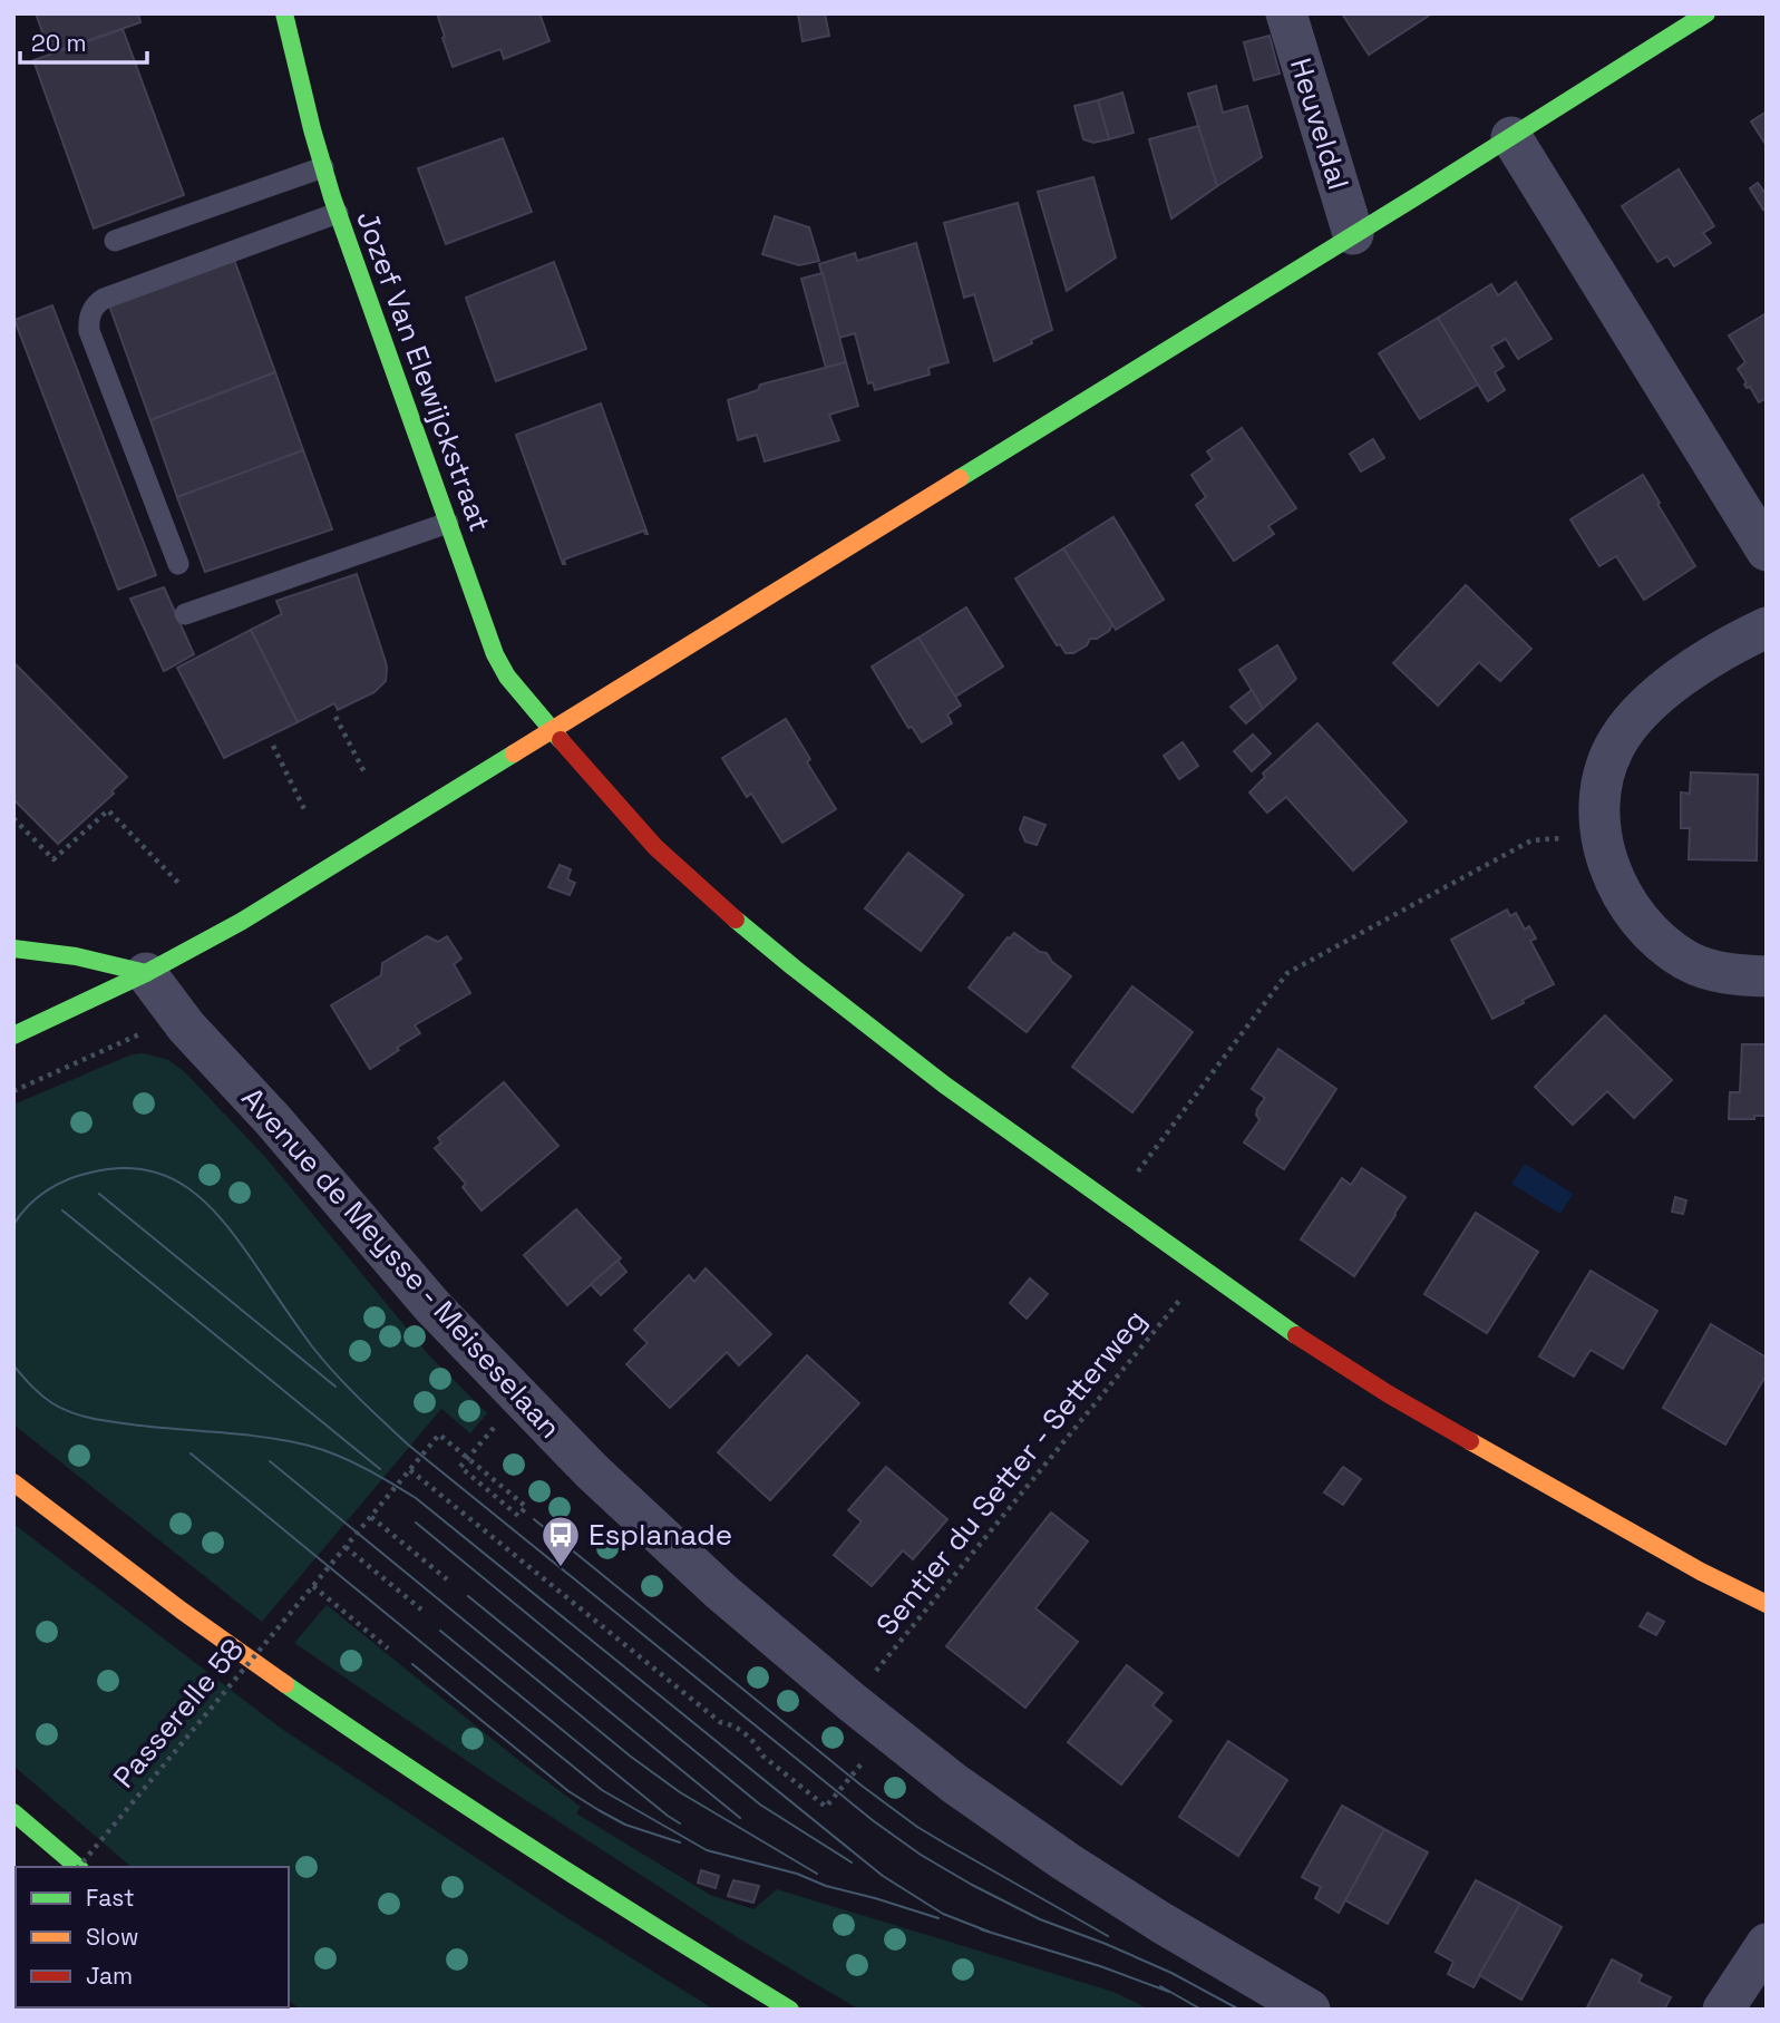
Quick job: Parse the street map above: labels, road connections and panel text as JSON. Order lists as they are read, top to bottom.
{
  "streets": {
    "main road": ["Jozef Van Elewijckstraat"],
    "street": ["Heuveldal", "Avenue de Meysse - Meiseselaan"],
    "path": ["Sentier du Setter - Setterweg", "Passerelle 58"]
  },
  "places": {
    "bus stop": ["Esplanade"]
  },
  "legend": ["Fast", "Slow", "Jam"],
  "scale_bar": "20 m"
}
